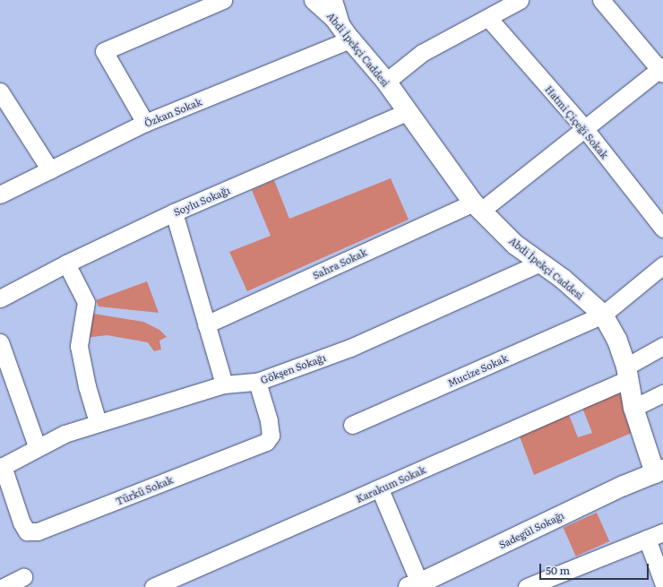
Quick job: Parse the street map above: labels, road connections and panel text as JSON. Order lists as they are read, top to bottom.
{
  "streets": {
    "street": [
      "Abdi İpekçi Caddesi",
      "Özkan Sokak",
      "Hatmi Çiçeği Sokak",
      "Soylu Sokağı",
      "Sahra Sokak",
      "Gökşen Sokağı",
      "Mucize Sokak",
      "Karakum Sokak",
      "Türkü Sokak",
      "Sadegül Sokağı"
    ]
  },
  "crossings": [
    ["Abdi İpekçi Caddesi", "Özkan Sokak"],
    ["Abdi İpekçi Caddesi", "Soylu Sokağı"],
    ["Abdi İpekçi Caddesi", "Sahra Sokak"],
    ["Abdi İpekçi Caddesi", "Gökşen Sokağı"],
    ["Abdi İpekçi Caddesi", "Mucize Sokak"],
    ["Abdi İpekçi Caddesi", "Karakum Sokak"],
    ["Abdi İpekçi Caddesi", "Sadegül Sokağı"],
    ["Hatmi Çiçeği Sokak", "Sahra Sokak"],
    ["Gökşen Sokağı", "Türkü Sokak"]
  ],
  "scale_bar": "50 m"
}
